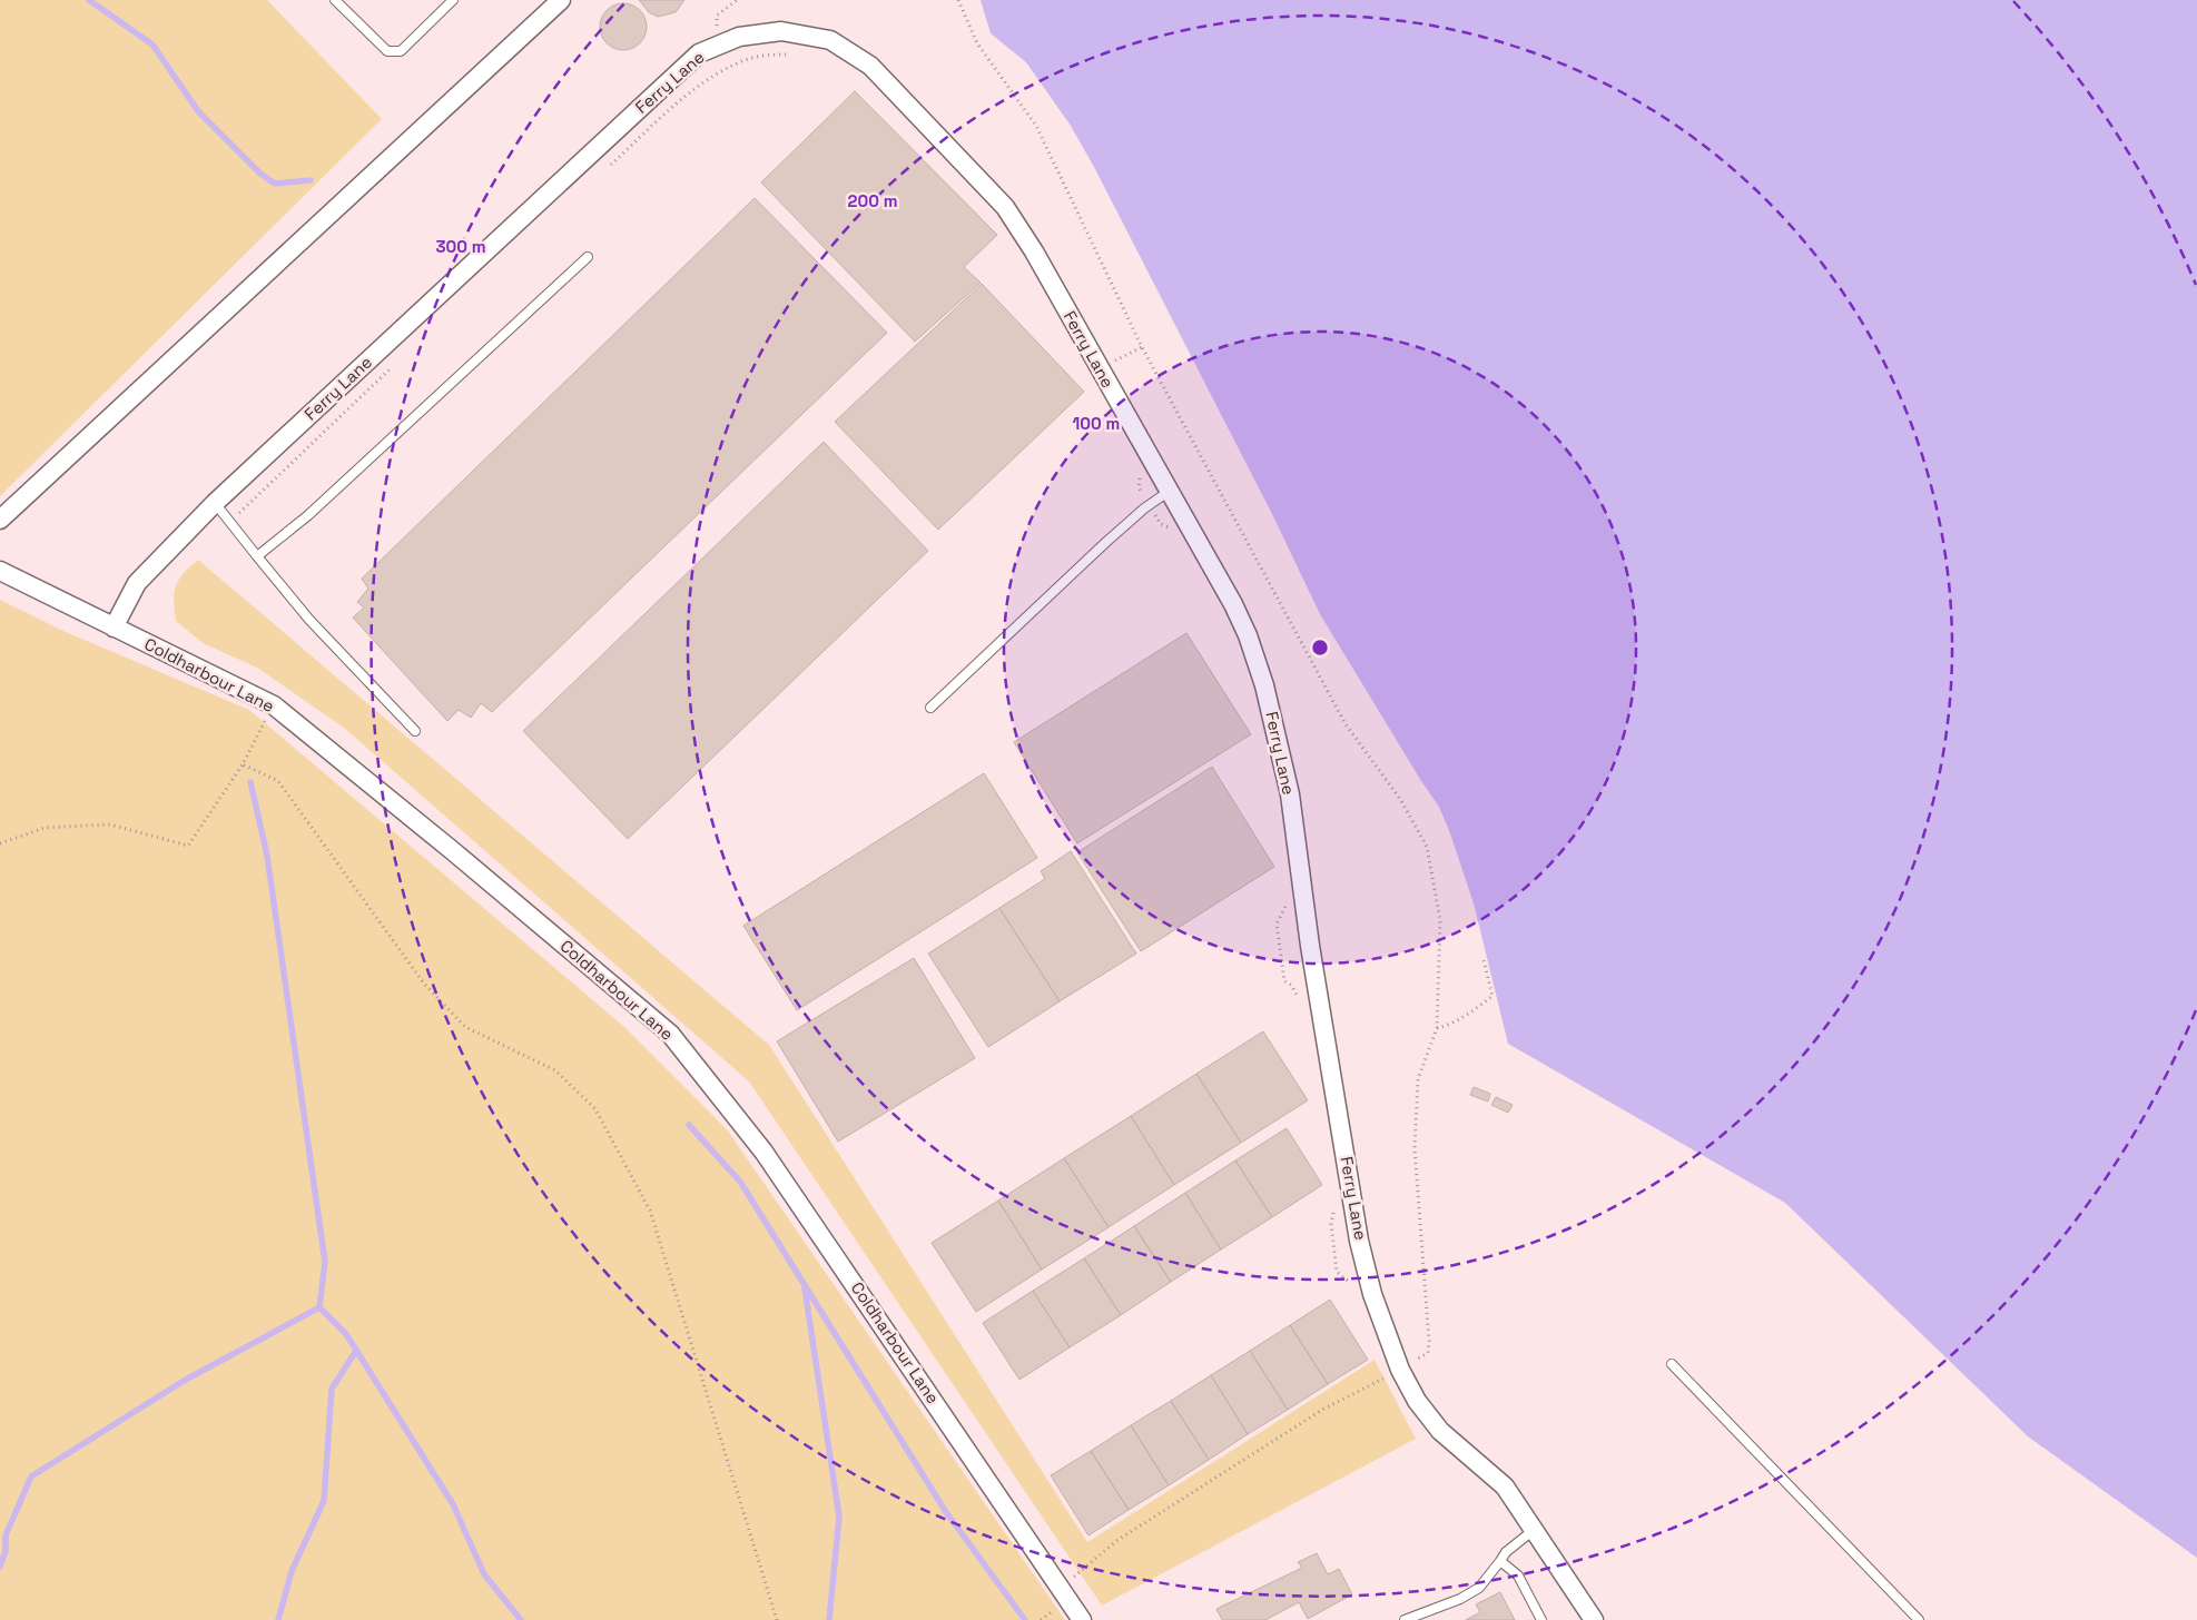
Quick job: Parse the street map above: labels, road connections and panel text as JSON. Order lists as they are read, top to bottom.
{
  "streets": {
    "street": ["Ferry Lane", "Coldharbour Lane"]
  },
  "crossings": [
    ["Ferry Lane", "Coldharbour Lane"]
  ],
  "rings": ["200 m", "300 m", "100 m"]
}
